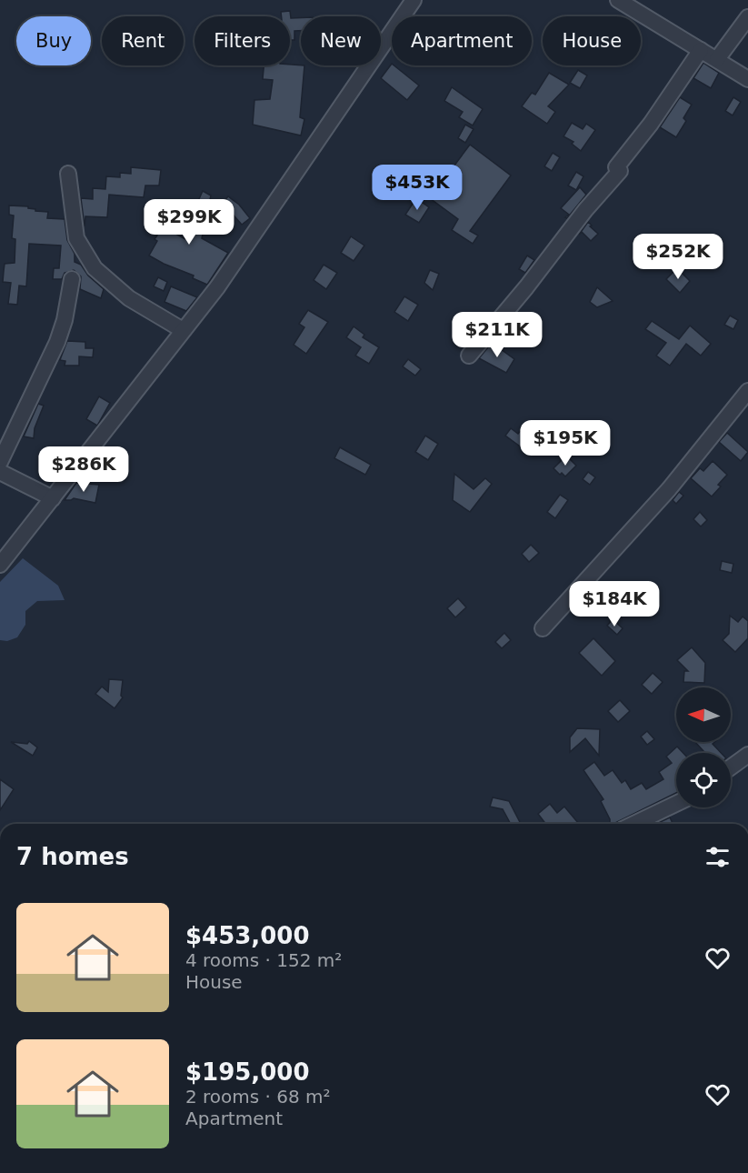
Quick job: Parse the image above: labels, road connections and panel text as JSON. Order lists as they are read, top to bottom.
{
  "north": "left",
  "page": {
    "chip": [
      "Buy",
      "Rent",
      "Filters",
      "New",
      "Apartment",
      "House"
    ],
    "price": [
      "$453K",
      "$299K",
      "$252K",
      "$211K",
      "$195K",
      "$286K",
      "$184K"
    ],
    "heading": "7 homes",
    "list": [
      {
        "name": "$453,000",
        "note": "4 rooms · 152 m² · House"
      },
      {
        "name": "$195,000",
        "note": "2 rooms · 68 m² · Apartment"
      }
    ]
  }
}
